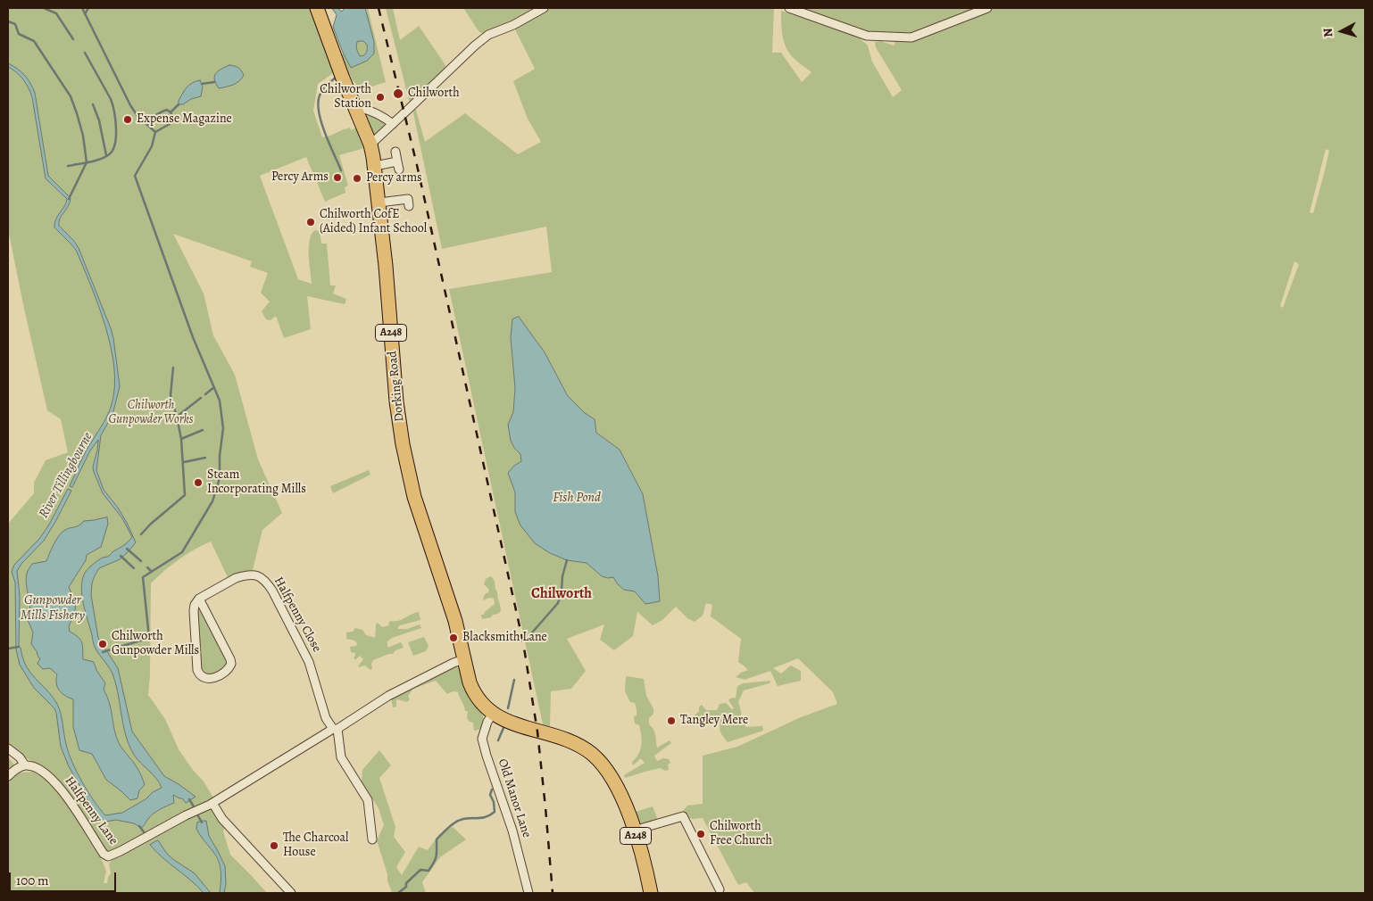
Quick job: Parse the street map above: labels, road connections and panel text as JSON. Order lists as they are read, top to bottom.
{
  "streets": {
    "main road": ["A248", "Dorking Road"],
    "street": ["Halfpenny Close", "Old Manor Lane", "Halfpenny Lane"]
  },
  "crossings": [
    ["A248", "Dorking Road"],
    ["Dorking Road", "Old Manor Lane"]
  ],
  "districts": ["Chilworth"],
  "water": ["River Tillingbourne", "Fish Pond", "Gunpowder Mills Fishery"],
  "parks": ["Chilworth Gunpowder Works"],
  "places": [
    "Chilworth",
    "Chilworth Station",
    "Expense Magazine",
    "Percy Arms",
    "Percy arms",
    "Chilworth CofE (Aided) Infant School",
    "Steam Incorporating Mills",
    "Blacksmith Lane",
    "Chilworth Gunpowder Mills",
    "Tangley Mere",
    "Chilworth Free Church",
    "The Charcoal House"
  ],
  "scale_bar": "100 m",
  "north": "left"
}
